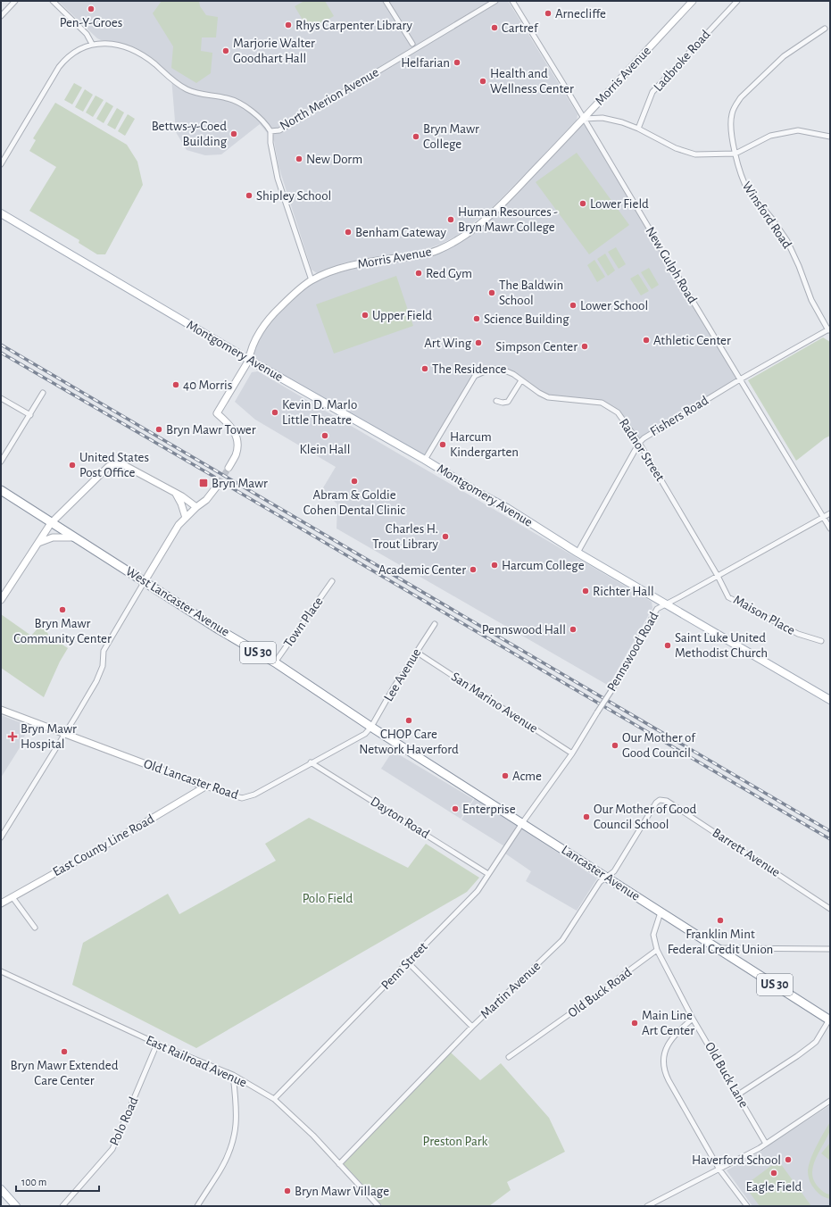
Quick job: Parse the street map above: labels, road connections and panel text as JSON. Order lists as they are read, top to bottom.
{
  "streets": {
    "highway": ["West Lancaster Avenue", "US 30", "Lancaster Avenue"],
    "main road": ["Montgomery Avenue"],
    "street": [
      "Ladbroke Road",
      "Morris Avenue",
      "North Merion Avenue",
      "Winsford Road",
      "New Gulph Road",
      "Fishers Road",
      "Radnor Street",
      "Maison Place",
      "Town Place",
      "Pennswood Road",
      "Lee Avenue",
      "San Marino Avenue",
      "Old Lancaster Road",
      "Dayton Road",
      "East County Line Road",
      "Barrett Avenue",
      "Penn Street",
      "Martin Avenue",
      "Old Buck Road",
      "East Railroad Avenue",
      "Old Buck Lane",
      "Polo Road"
    ]
  },
  "crossings": [
    ["Morris Avenue", "New Gulph Road"],
    ["Morris Avenue", "Montgomery Avenue"],
    ["Winsford Road", "Fishers Road"],
    ["New Gulph Road", "Fishers Road"],
    ["New Gulph Road", "Pennswood Road"],
    ["Montgomery Avenue", "Fishers Road"],
    ["Montgomery Avenue", "Radnor Street"],
    ["Montgomery Avenue", "Pennswood Road"],
    ["Fishers Road", "Radnor Street"],
    ["Radnor Street", "Maison Place"],
    ["Radnor Street", "Pennswood Road"],
    ["West Lancaster Avenue", "Town Place"],
    ["West Lancaster Avenue", "Lee Avenue"],
    ["West Lancaster Avenue", "Old Lancaster Road"],
    ["West Lancaster Avenue", "Lancaster Avenue"],
    ["Maison Place", "Pennswood Road"],
    ["Pennswood Road", "San Marino Avenue"],
    ["Pennswood Road", "Lancaster Avenue"],
    ["Pennswood Road", "Penn Street"],
    ["Lee Avenue", "San Marino Avenue"],
    ["Lee Avenue", "Old Lancaster Road"],
    ["Lee Avenue", "Lancaster Avenue"],
    ["Old Lancaster Road", "Dayton Road"],
    ["Old Lancaster Road", "East County Line Road"],
    ["Old Lancaster Road", "Lancaster Avenue"],
    ["Dayton Road", "Penn Street"],
    ["Barrett Avenue", "Martin Avenue"],
    ["Lancaster Avenue", "Penn Street"],
    ["Lancaster Avenue", "Martin Avenue"],
    ["Penn Street", "East Railroad Avenue"],
    ["Martin Avenue", "East Railroad Avenue"],
    ["Old Buck Road", "Old Buck Lane"],
    ["East Railroad Avenue", "Polo Road"]
  ],
  "parks": ["Polo Field", "Preston Park"],
  "places": {
    "other": [
      "Pen-Y-Groes",
      "Arnecliffe",
      "Rhys Carpenter Library",
      "Cartref",
      "Marjorie Walter Goodhart Hall",
      "Helfarian",
      "Health and Wellness Center",
      "Bettws-y-Coed Building",
      "Bryn Mawr College",
      "New Dorm",
      "Shipley School",
      "Lower Field",
      "Human Resources - Bryn Mawr College",
      "Benham Gateway",
      "Red Gym",
      "The Baldwin School",
      "Lower School",
      "Upper Field",
      "Science Building",
      "Athletic Center",
      "Art Wing",
      "Simpson Center",
      "The Residence",
      "40 Morris",
      "Kevin D. Marlo Little Theatre",
      "Bryn Mawr Tower",
      "Klein Hall",
      "Harcum Kindergarten",
      "United States Post Office",
      "Abram & Goldie Cohen Dental Clinic",
      "Charles H. Trout Library",
      "Harcum College",
      "Academic Center",
      "Richter Hall",
      "Bryn Mawr Community Center",
      "Pennswood Hall",
      "Saint Luke United Methodist Church",
      "CHOP Care Network Haverford",
      "Our Mother of Good Council",
      "Acme",
      "Enterprise",
      "Our Mother of Good Council School",
      "Franklin Mint Federal Credit Union",
      "Main Line Art Center",
      "Bryn Mawr Extended Care Center",
      "Haverford School",
      "Eagle Field",
      "Bryn Mawr Village"
    ],
    "transit": ["Bryn Mawr"],
    "health": ["Bryn Mawr Hospital"]
  },
  "scale_bar": "100 m"
}
